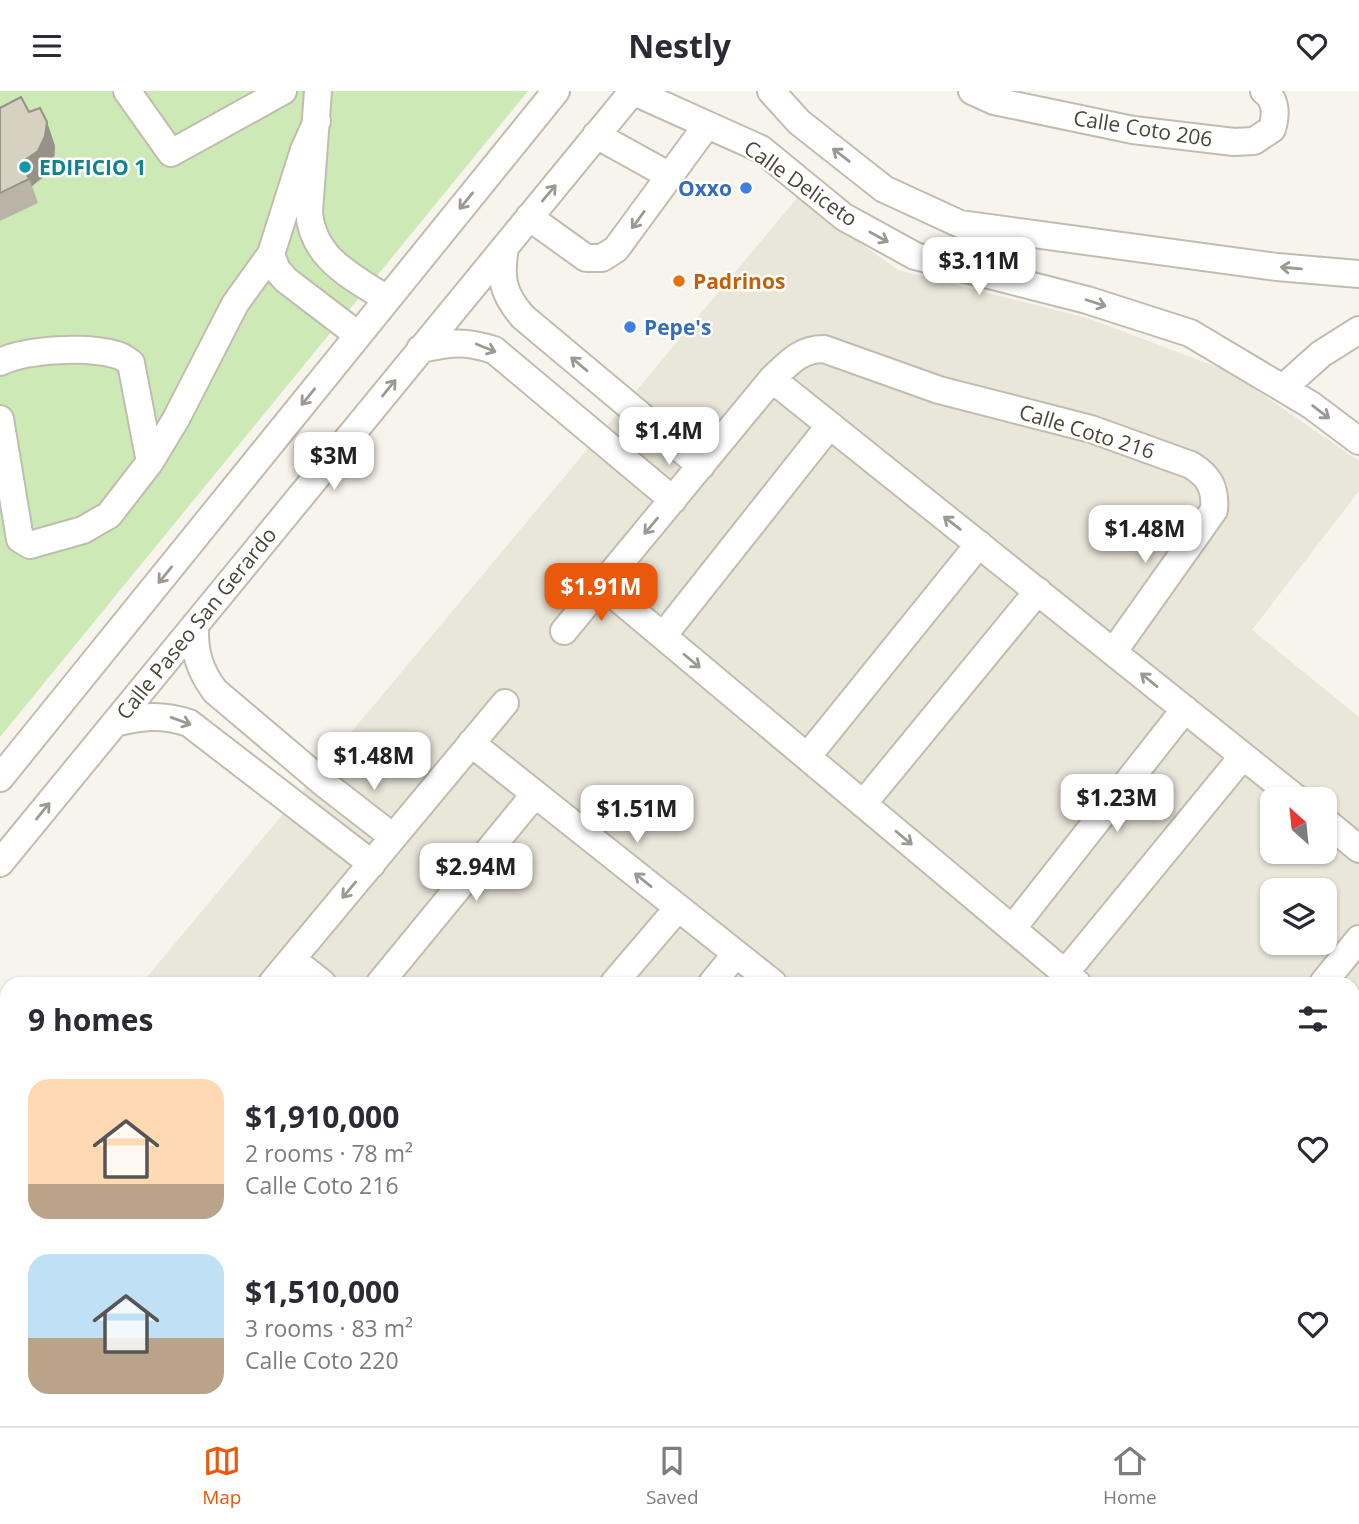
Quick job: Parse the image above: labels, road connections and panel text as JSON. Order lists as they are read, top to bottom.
{
  "streets": {
    "street": [
      "Calle Coto 206",
      "Calle Deliceto",
      "Calle Coto 216",
      "Calle Paseo San Gerardo"
    ]
  },
  "crossings": [
    ["Calle Deliceto", "Calle Paseo San Gerardo"]
  ],
  "places": [
    "EDIFICIO 1",
    "Oxxo",
    "Padrinos",
    "Pepe's"
  ],
  "north": "top left",
  "page": {
    "header": "Nestly",
    "price": [
      "$3.11M",
      "$1.4M",
      "$3M",
      "$1.48M",
      "$1.91M",
      "$1.48M",
      "$1.23M",
      "$1.51M",
      "$2.94M"
    ],
    "heading": "9 homes",
    "list": [
      {
        "name": "$1,910,000",
        "note": "2 rooms · 78 m² · Calle Coto 216"
      },
      {
        "name": "$1,510,000",
        "note": "3 rooms · 83 m² · Calle Coto 220"
      }
    ],
    "tabs": ["Map", "Saved", "Home"]
  }
}
